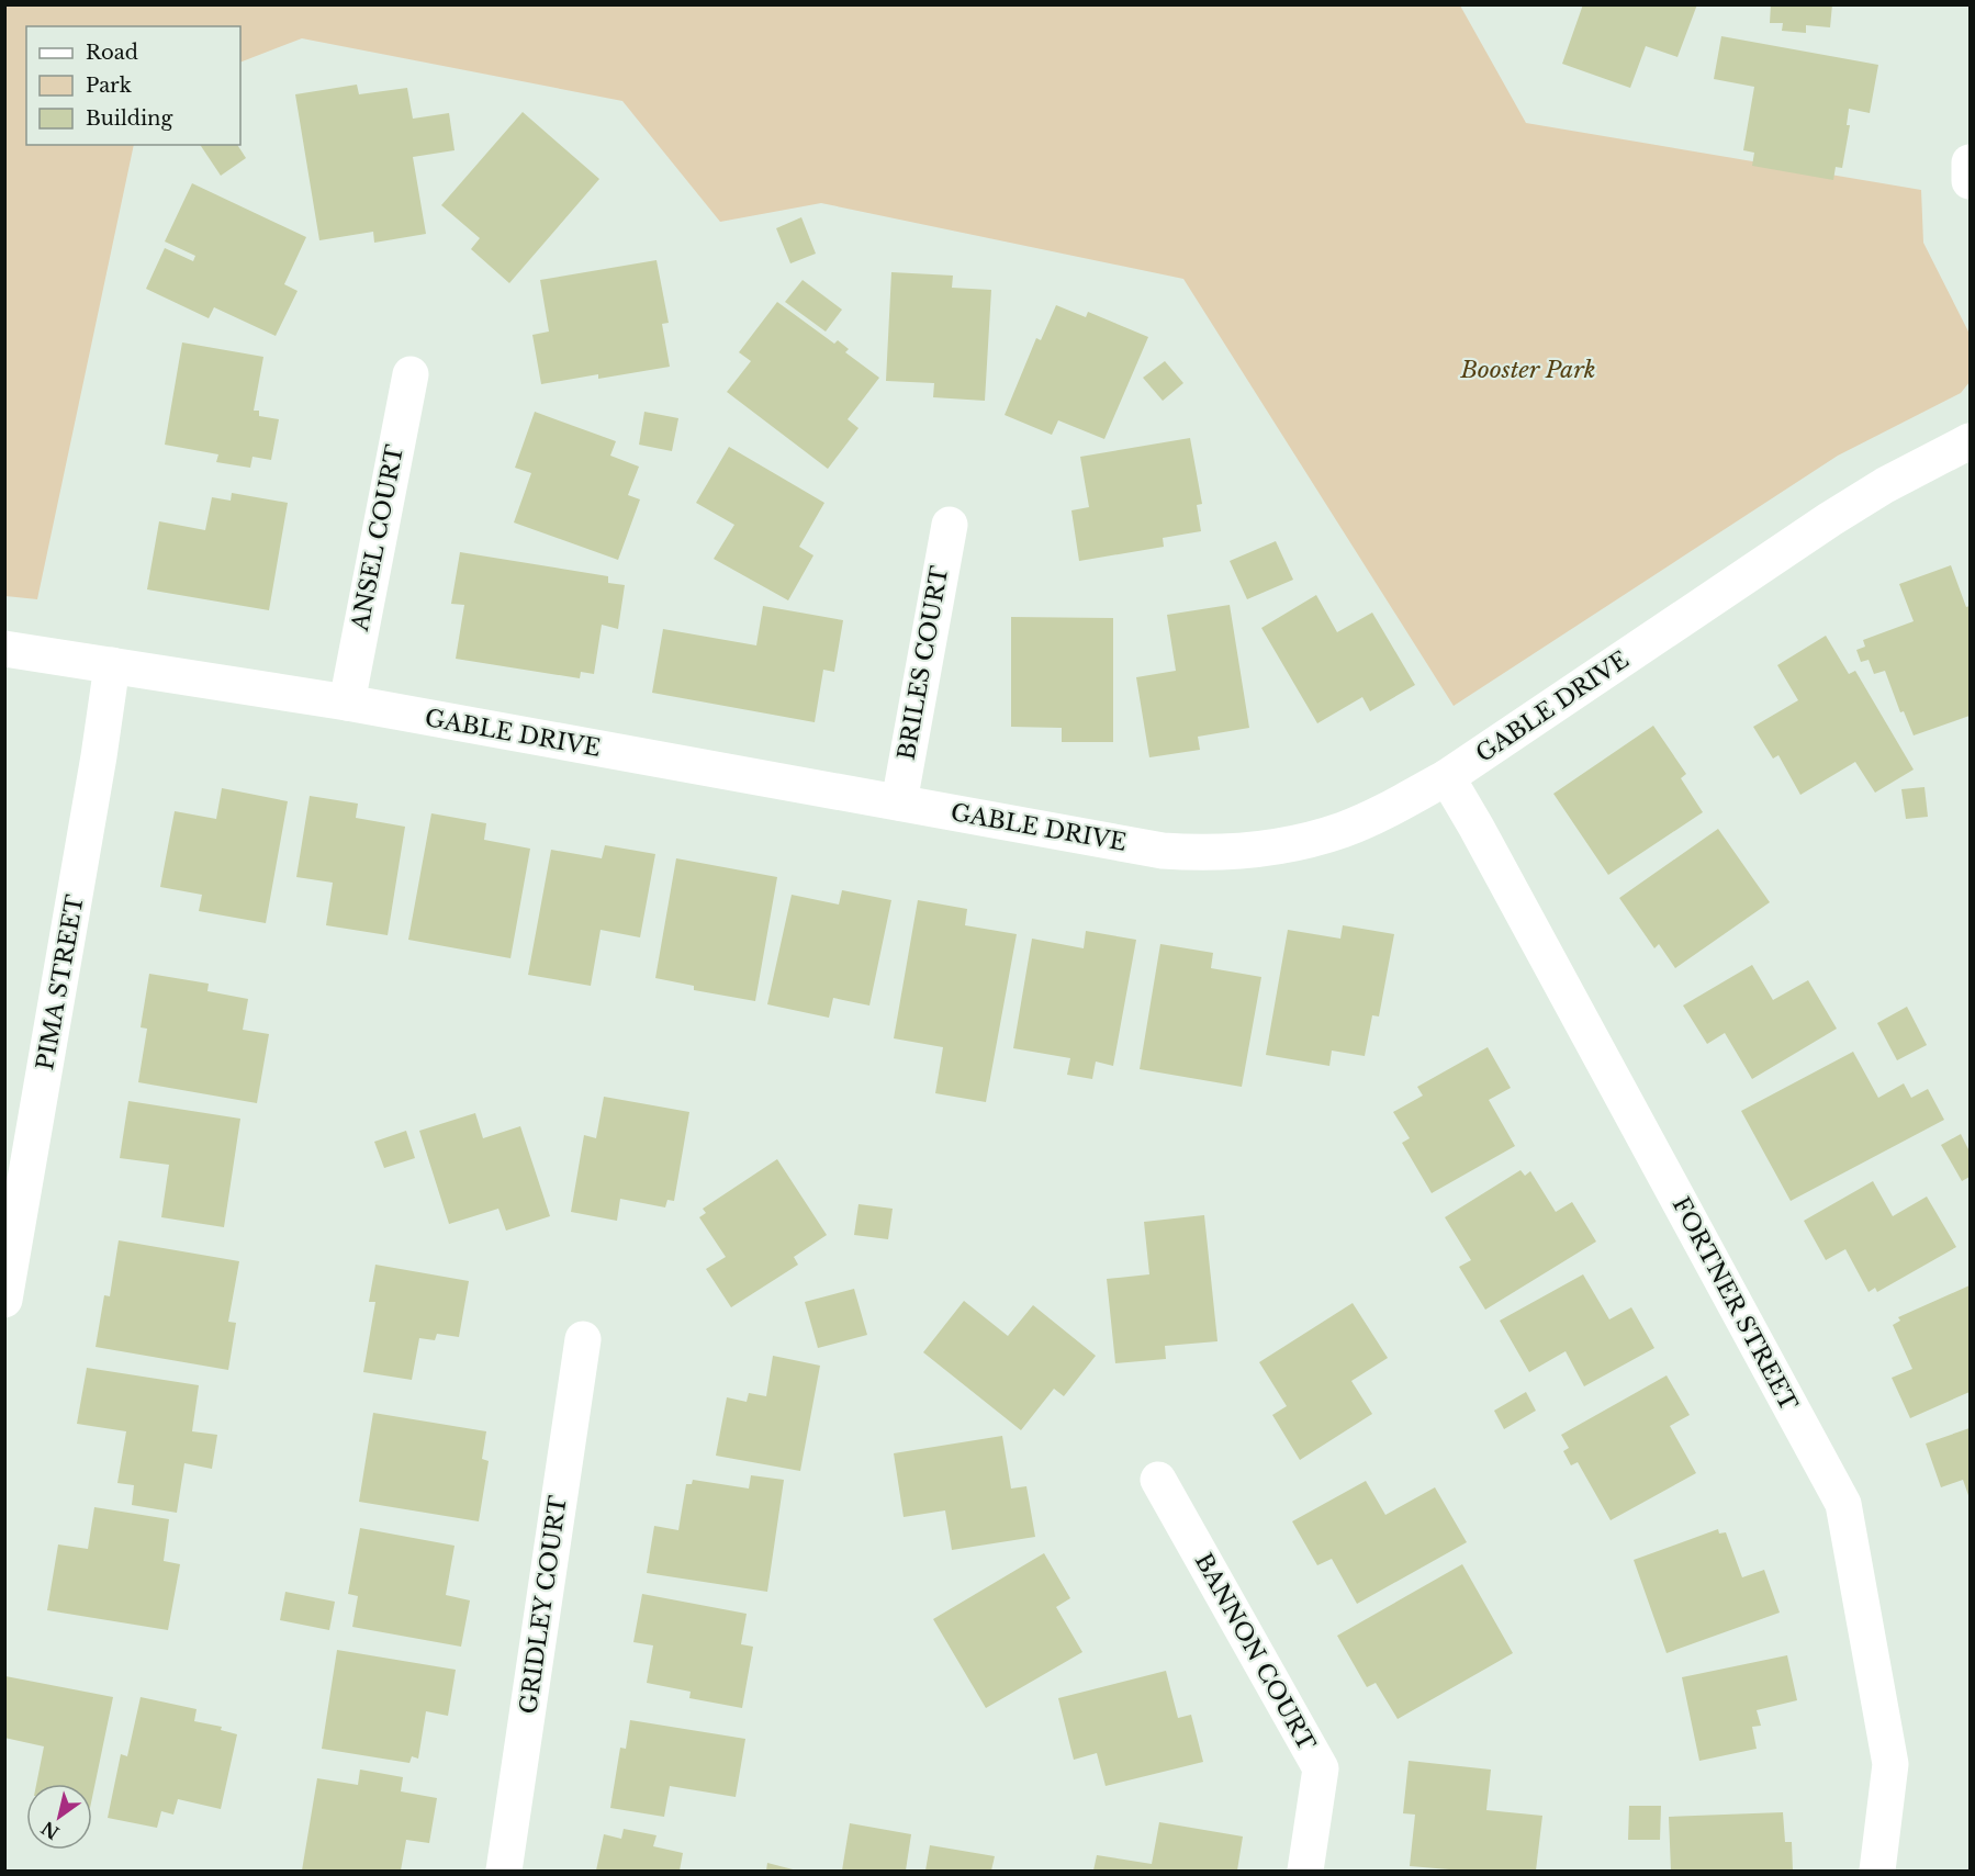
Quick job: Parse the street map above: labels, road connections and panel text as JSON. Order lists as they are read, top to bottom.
{
  "streets": {
    "street": [
      "ANSEL COURT",
      "BRILES COURT",
      "GABLE DRIVE",
      "PIMA STREET",
      "FORTNER STREET",
      "GRIDLEY COURT",
      "BANNON COURT"
    ]
  },
  "crossings": [
    ["ANSEL COURT", "GABLE DRIVE"],
    ["BRILES COURT", "GABLE DRIVE"],
    ["GABLE DRIVE", "PIMA STREET"],
    ["GABLE DRIVE", "FORTNER STREET"]
  ],
  "parks": ["Booster Park"],
  "legend": ["Road", "Park", "Building"],
  "north": "bottom left"
}
